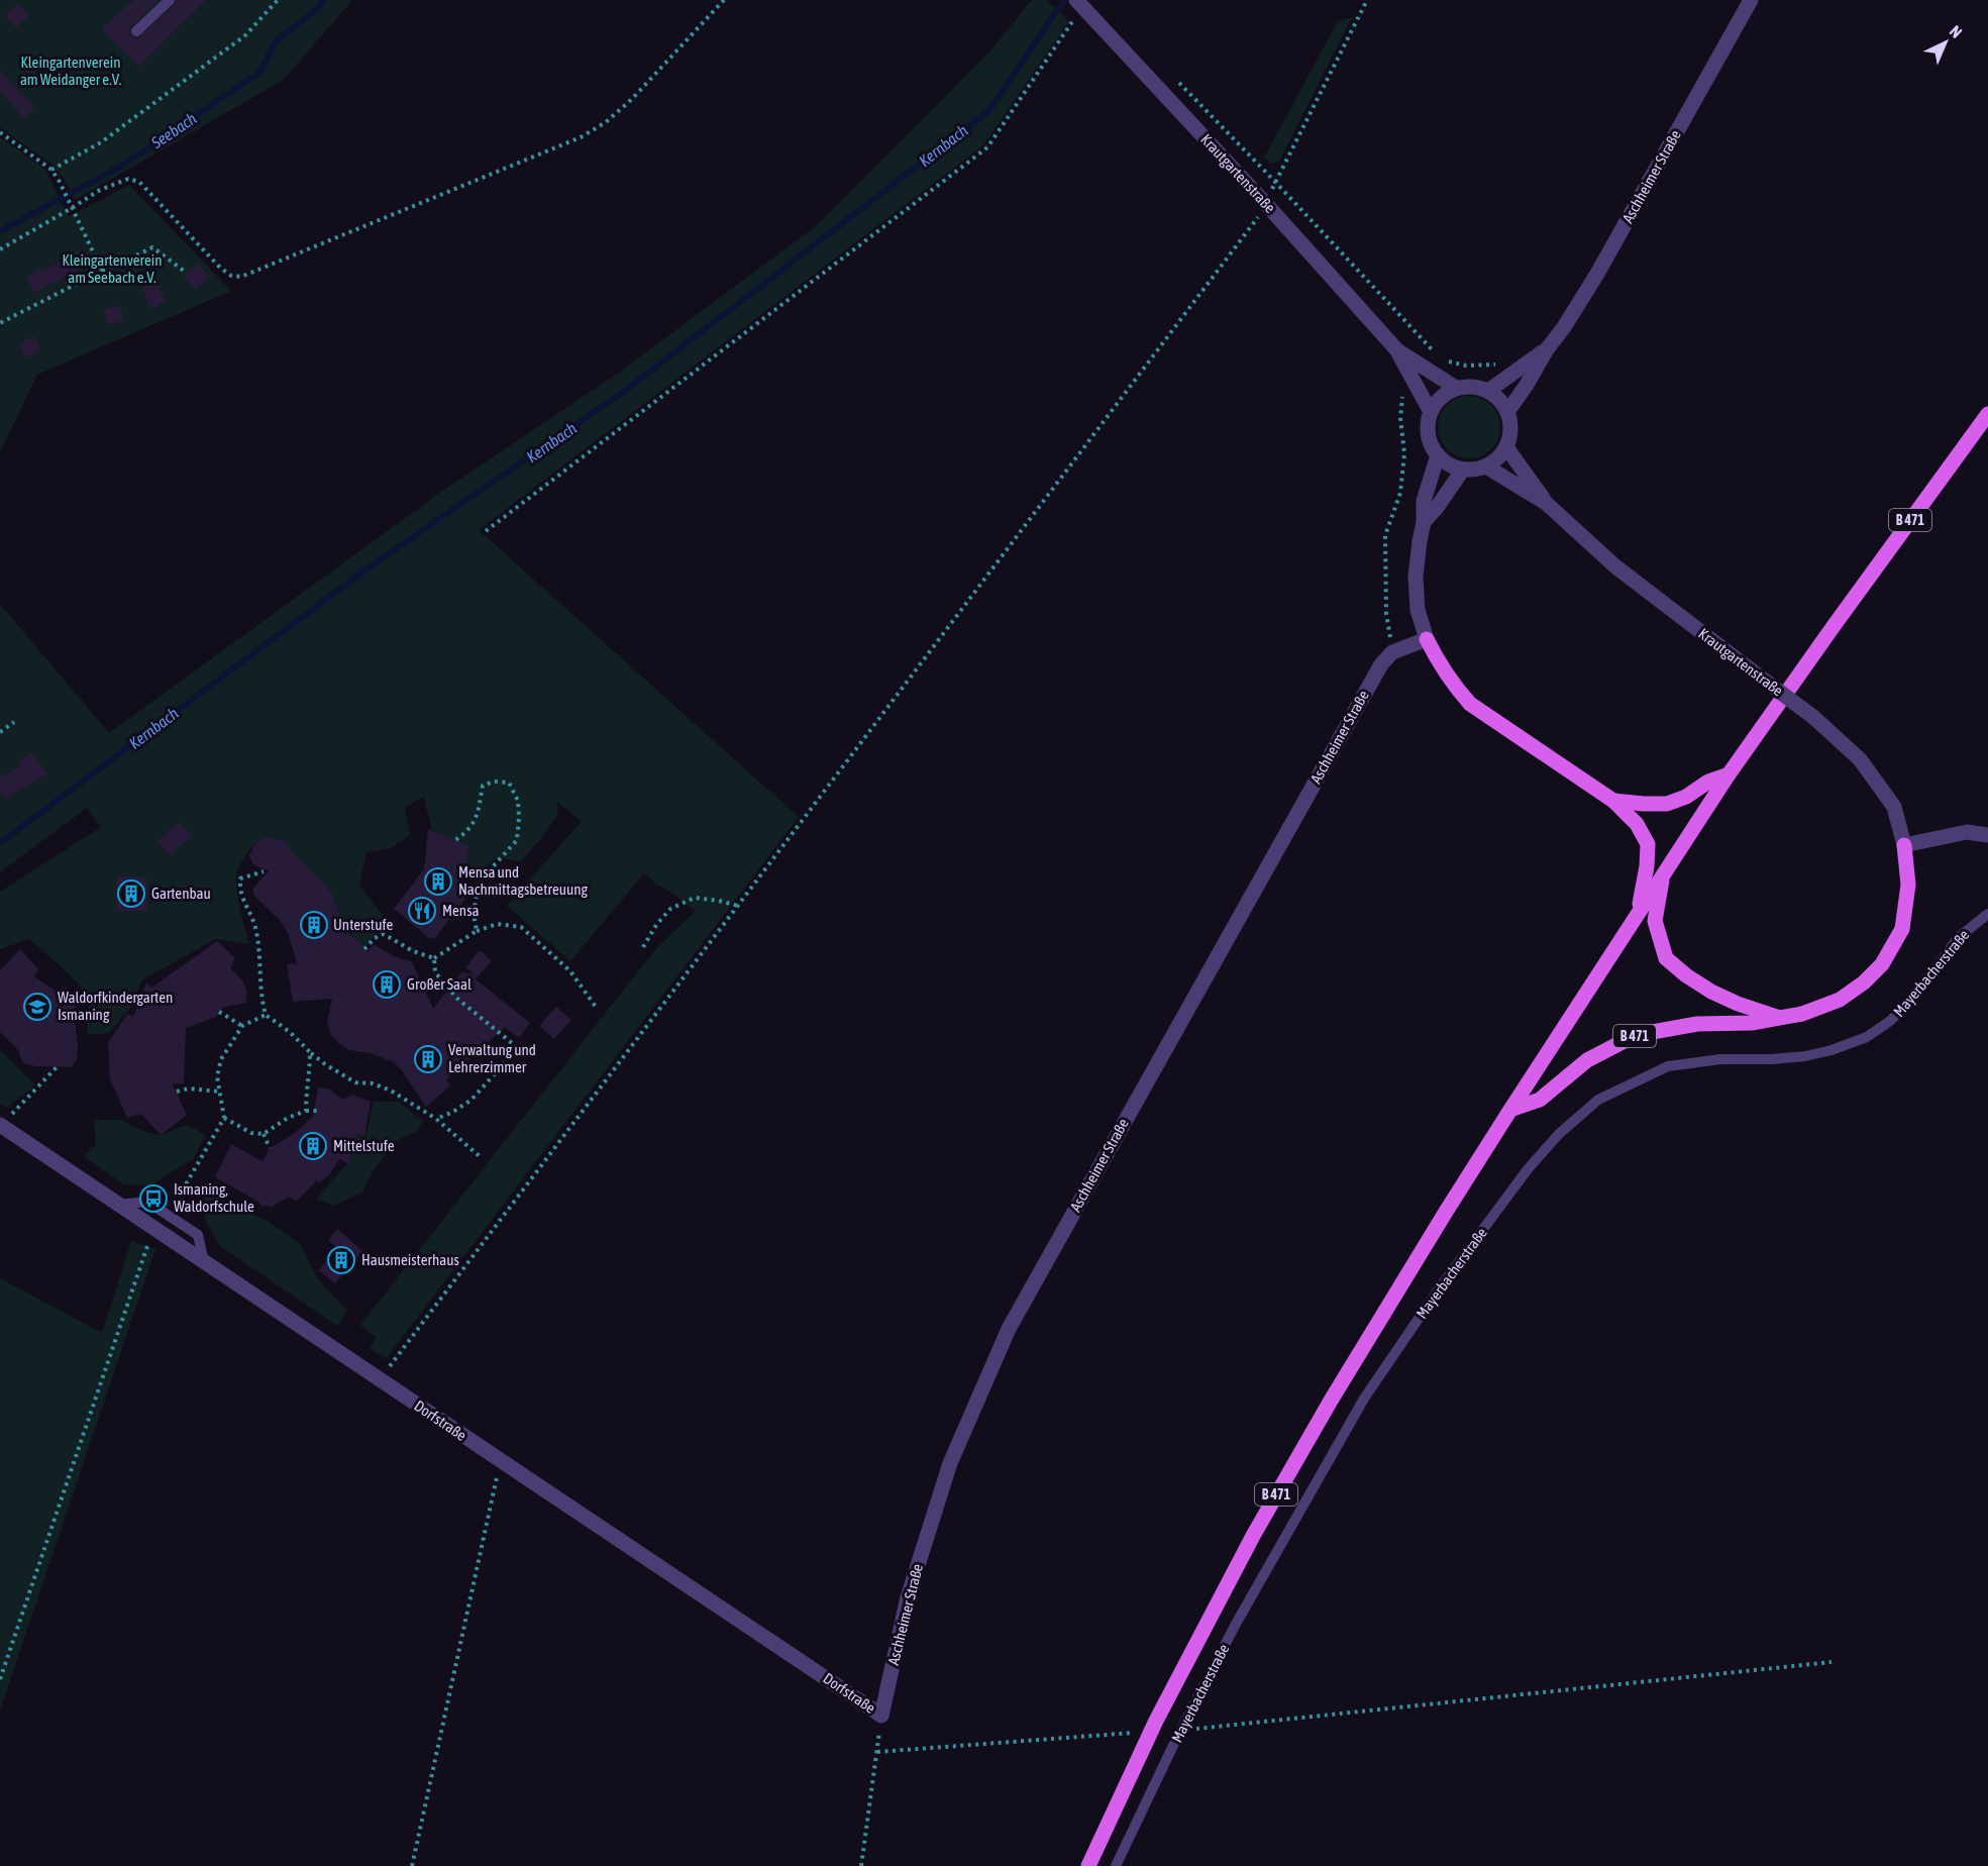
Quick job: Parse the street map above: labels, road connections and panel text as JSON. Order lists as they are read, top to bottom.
{
  "streets": {
    "main road": ["B 471"],
    "street": ["Krautgartenstraße", "Aschheimer Straße", "Dorfstraße"],
    "lane": ["Mayerbacherstraße"]
  },
  "crossings": [
    ["Krautgartenstraße", "Aschheimer Straße"],
    ["Aschheimer Straße", "Dorfstraße"]
  ],
  "water": ["Seebach", "Kernbach"],
  "parks": ["Kleingartenverein am Weidanger e.V.", "Kleingartenverein am Seebach e.V."],
  "places": {
    "building": [
      "Mensa und Nachmittagsbetreuung",
      "Gartenbau",
      "Unterstufe",
      "Großer Saal",
      "Verwaltung und Lehrerzimmer",
      "Mittelstufe",
      "Hausmeisterhaus"
    ],
    "restaurant": ["Mensa"],
    "school or university": ["Waldorfkindergarten Ismaning"],
    "bus stop": ["Ismaning, Waldorfschule"]
  },
  "north": "top right"
}
